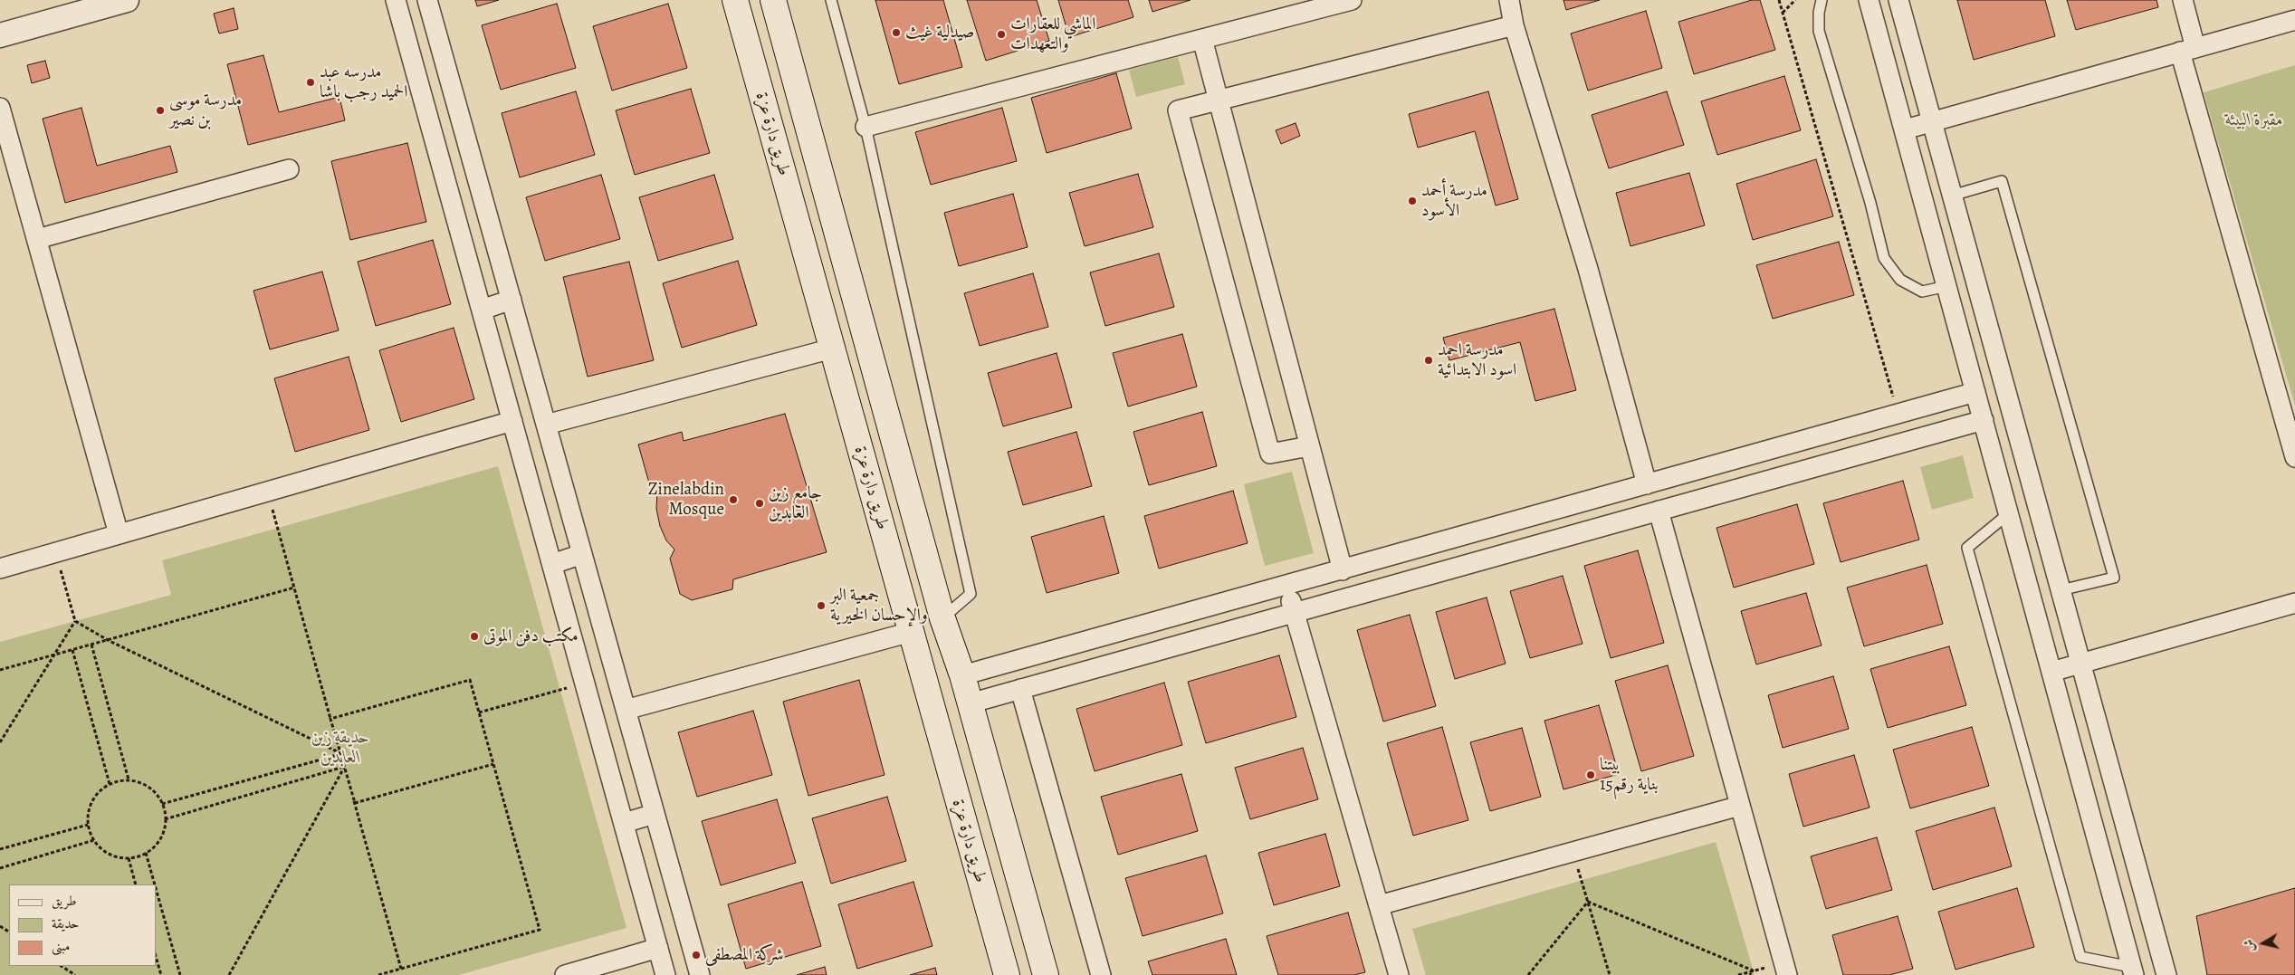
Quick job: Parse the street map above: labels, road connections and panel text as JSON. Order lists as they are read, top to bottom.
{
  "streets": {
    "main road": ["طريق دارة عزة"]
  },
  "parks": ["مقبرة البيئة", "حديقة زين العابدين"],
  "places": [
    "صيدلية غيث",
    "الماشي للعقارات والتعهدات",
    "مدرسه عبد الحميد رجب باشا",
    "مدرسة موسى بن نصير",
    "مدرسة أحمد الأسود",
    "مدرسة احمد اسود الابتدائية",
    "Zinelabdin Mosque",
    "جامع زين العابدين",
    "جمعية البر والإحسان الخيرية",
    "مكتب دفن الموتى",
    "بيتنا بناية رقم15",
    "شركة المصطفى"
  ],
  "legend": ["طريق", "حديقة", "مبنى"],
  "north": "left"
}
